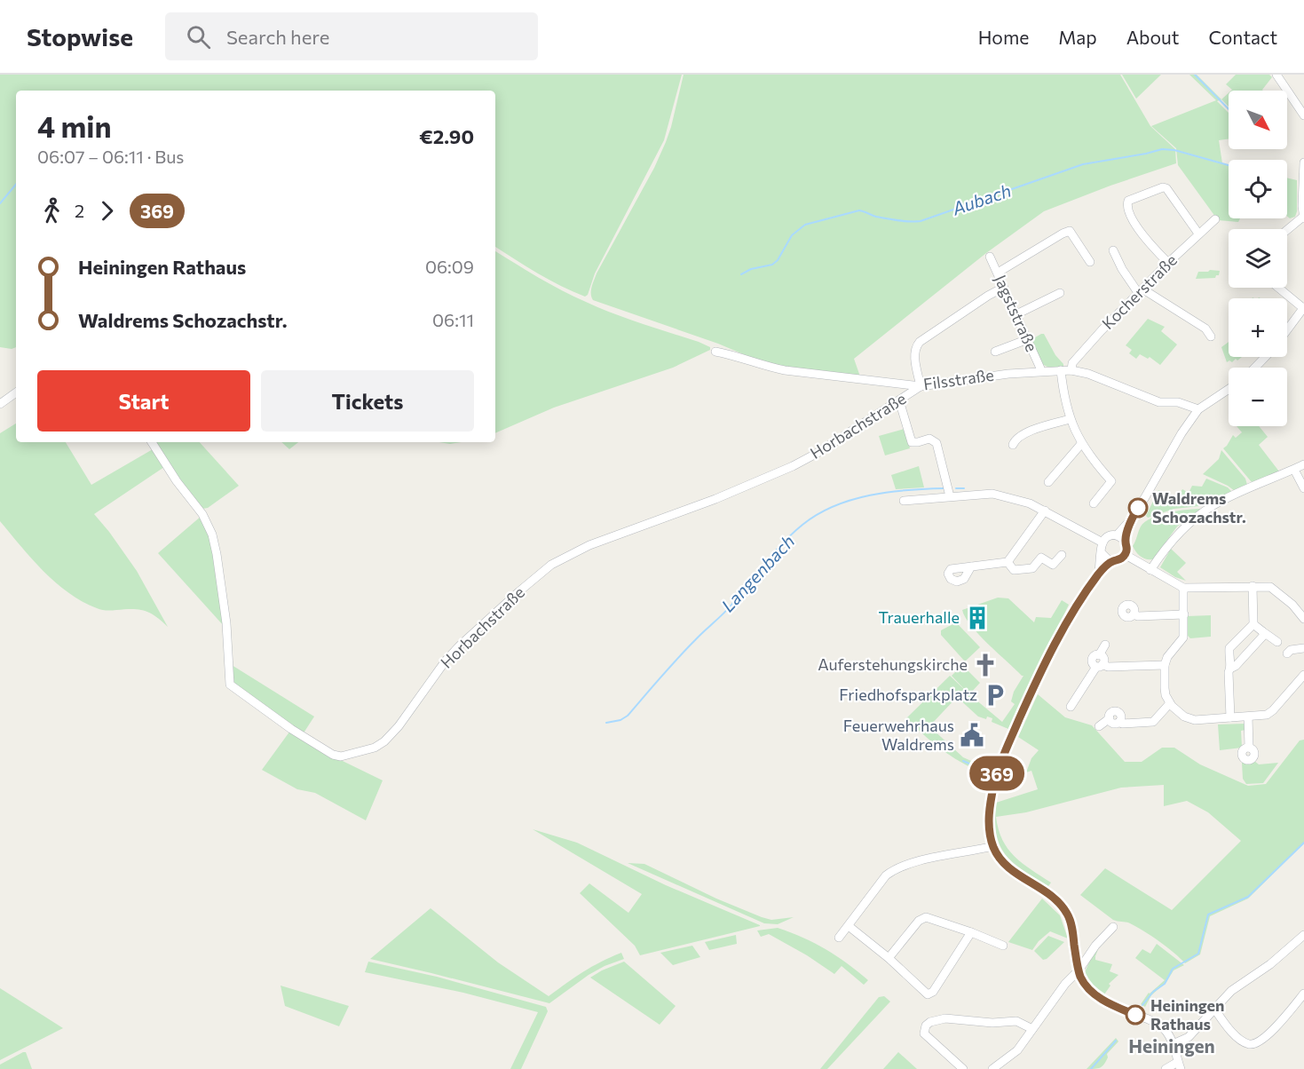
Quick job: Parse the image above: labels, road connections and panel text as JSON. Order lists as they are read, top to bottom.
{
  "streets": {
    "street": [
      "Kocherstraße",
      "Jagststraße",
      "Filsstraße",
      "Horbachstraße"
    ]
  },
  "crossings": [
    ["Kocherstraße", "Filsstraße"],
    ["Jagststraße", "Filsstraße"],
    ["Filsstraße", "Horbachstraße"]
  ],
  "districts": ["Heiningen"],
  "water": ["Aubach", "Langenbach"],
  "places": {
    "other": ["Waldrems Schozachstr.", "Heiningen Rathaus"],
    "building": ["Trauerhalle"],
    "church": ["Auferstehungskirche"],
    "parking": ["Friedhofsparkplatz"],
    "public building": ["Feuerwehrhaus Waldrems"]
  },
  "lines": ["bus line 369"],
  "north": "bottom right",
  "page": {
    "header": "Stopwise",
    "search": "Search here",
    "nav": [
      "Home",
      "Map",
      "About",
      "Contact"
    ],
    "on_map": "369",
    "map_buttons": ["+", "−"],
    "heading": ["4 min", "06:07 – 06:11 · Bus", "€2.90"],
    "legs": ["2", "369"],
    "list": [
      {
        "name": "Heiningen Rathaus",
        "value": "06:09"
      },
      {
        "name": "Waldrems Schozachstr.",
        "value": "06:11"
      }
    ],
    "buttons": ["Start", "Tickets"]
  }
}
